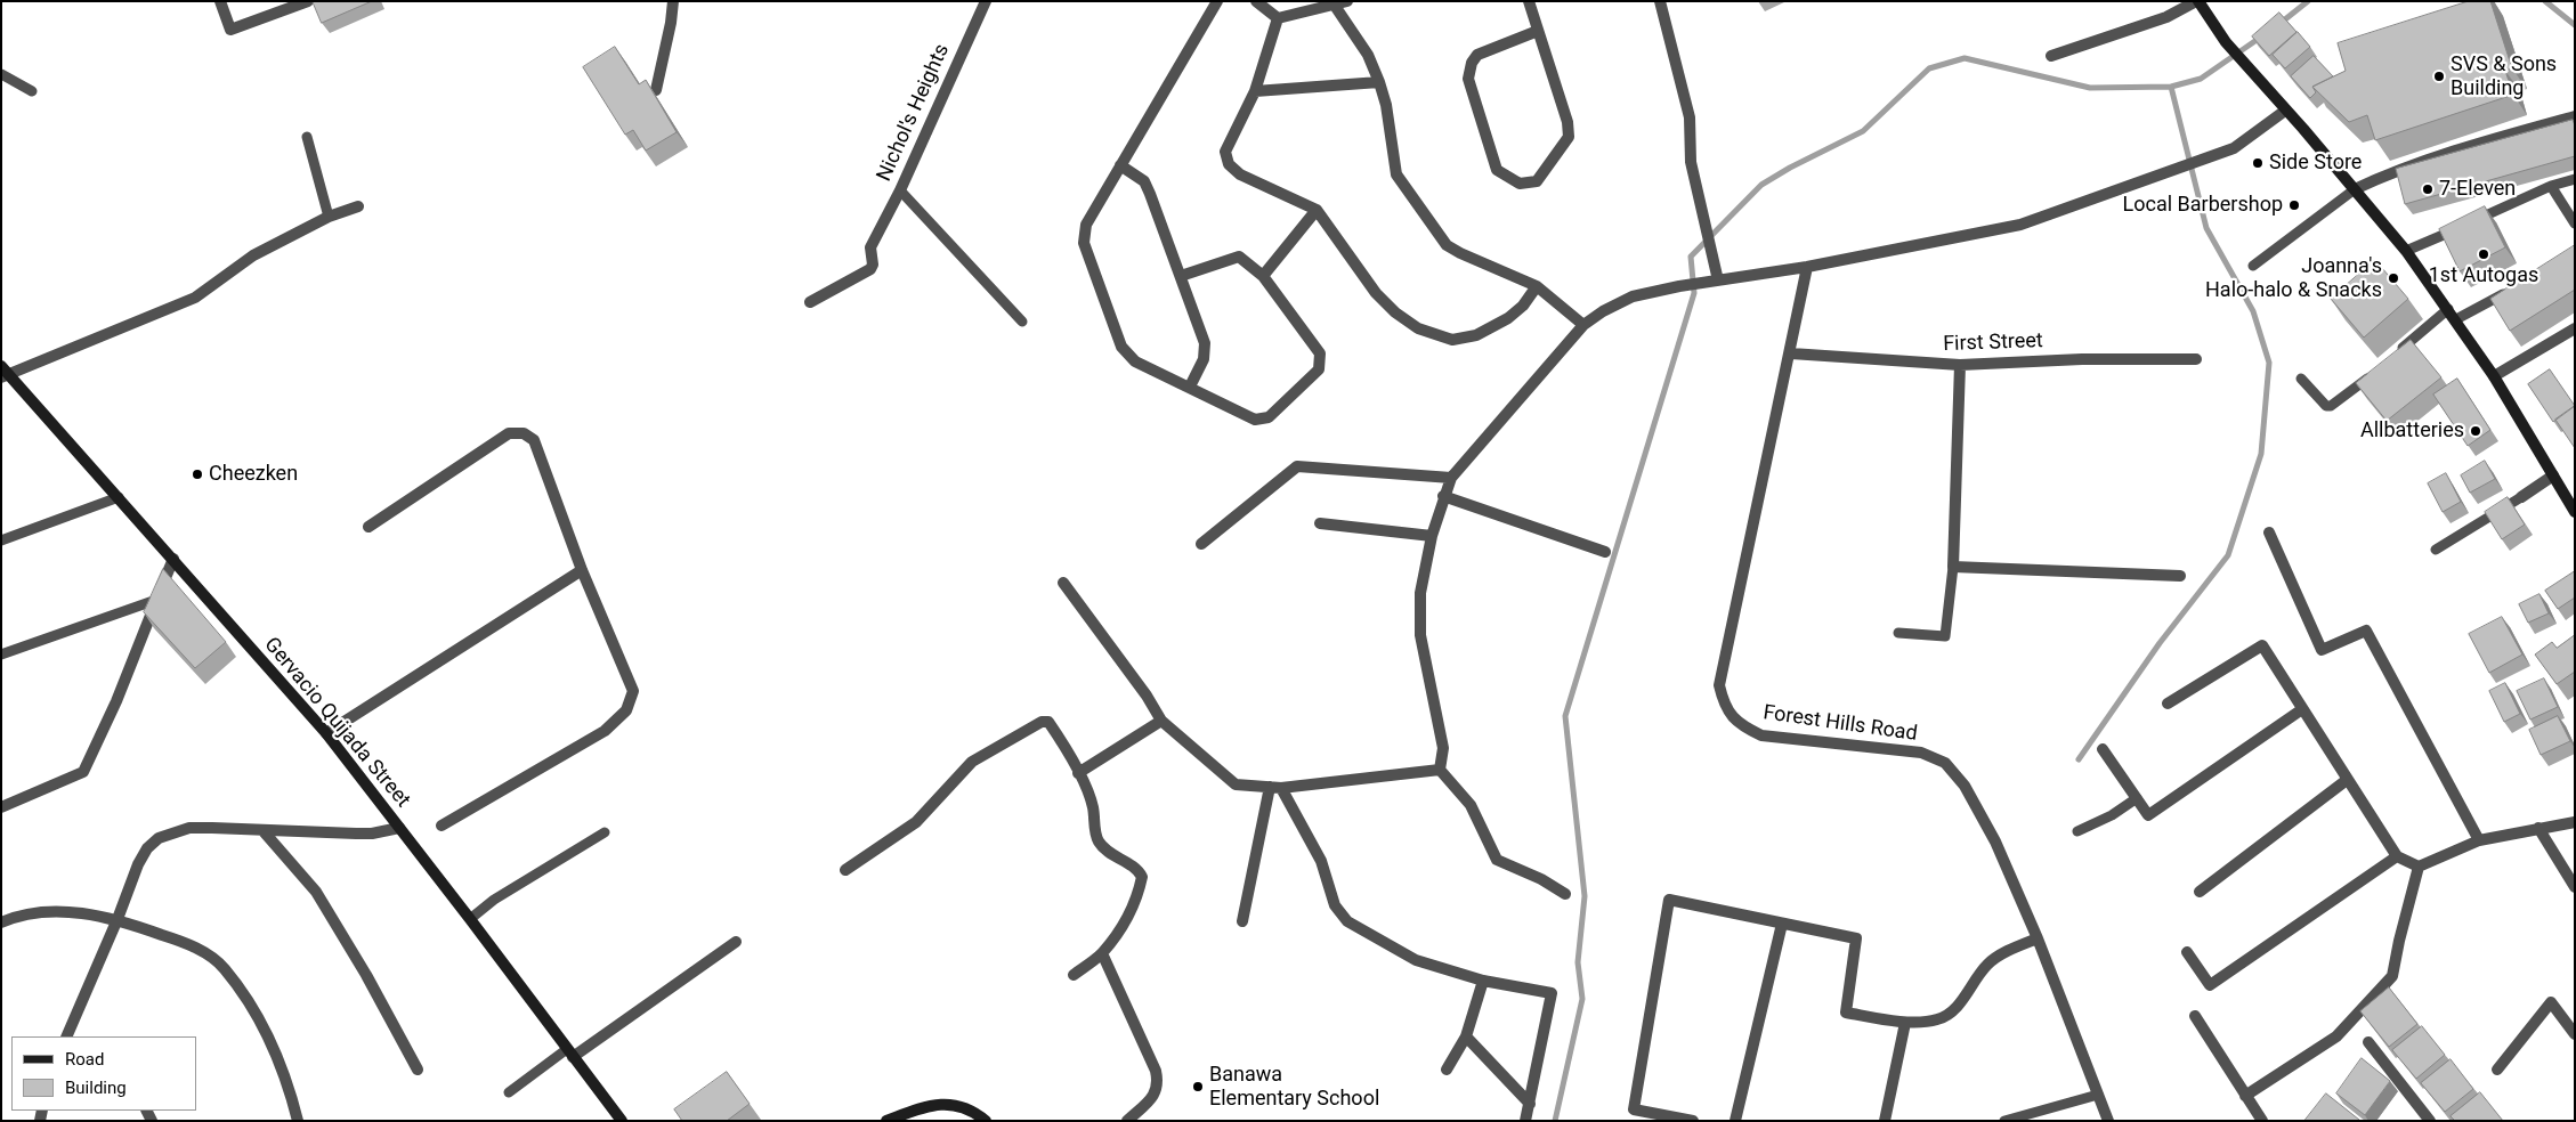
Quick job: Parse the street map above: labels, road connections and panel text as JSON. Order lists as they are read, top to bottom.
{
  "streets": {
    "street": [
      "Nichol's Heights",
      "First Street",
      "Gervacio Quijada Street",
      "Forest Hills Road"
    ]
  },
  "crossings": [
    ["First Street", "Forest Hills Road"]
  ],
  "places": [
    "SVS & Sons Building",
    "Side Store",
    "7-Eleven",
    "Local Barbershop",
    "1st Autogas",
    "Joanna's Halo-halo & Snacks",
    "Allbatteries",
    "Cheezken",
    "Banawa Elementary School"
  ],
  "legend": ["Road", "Building"]
}
